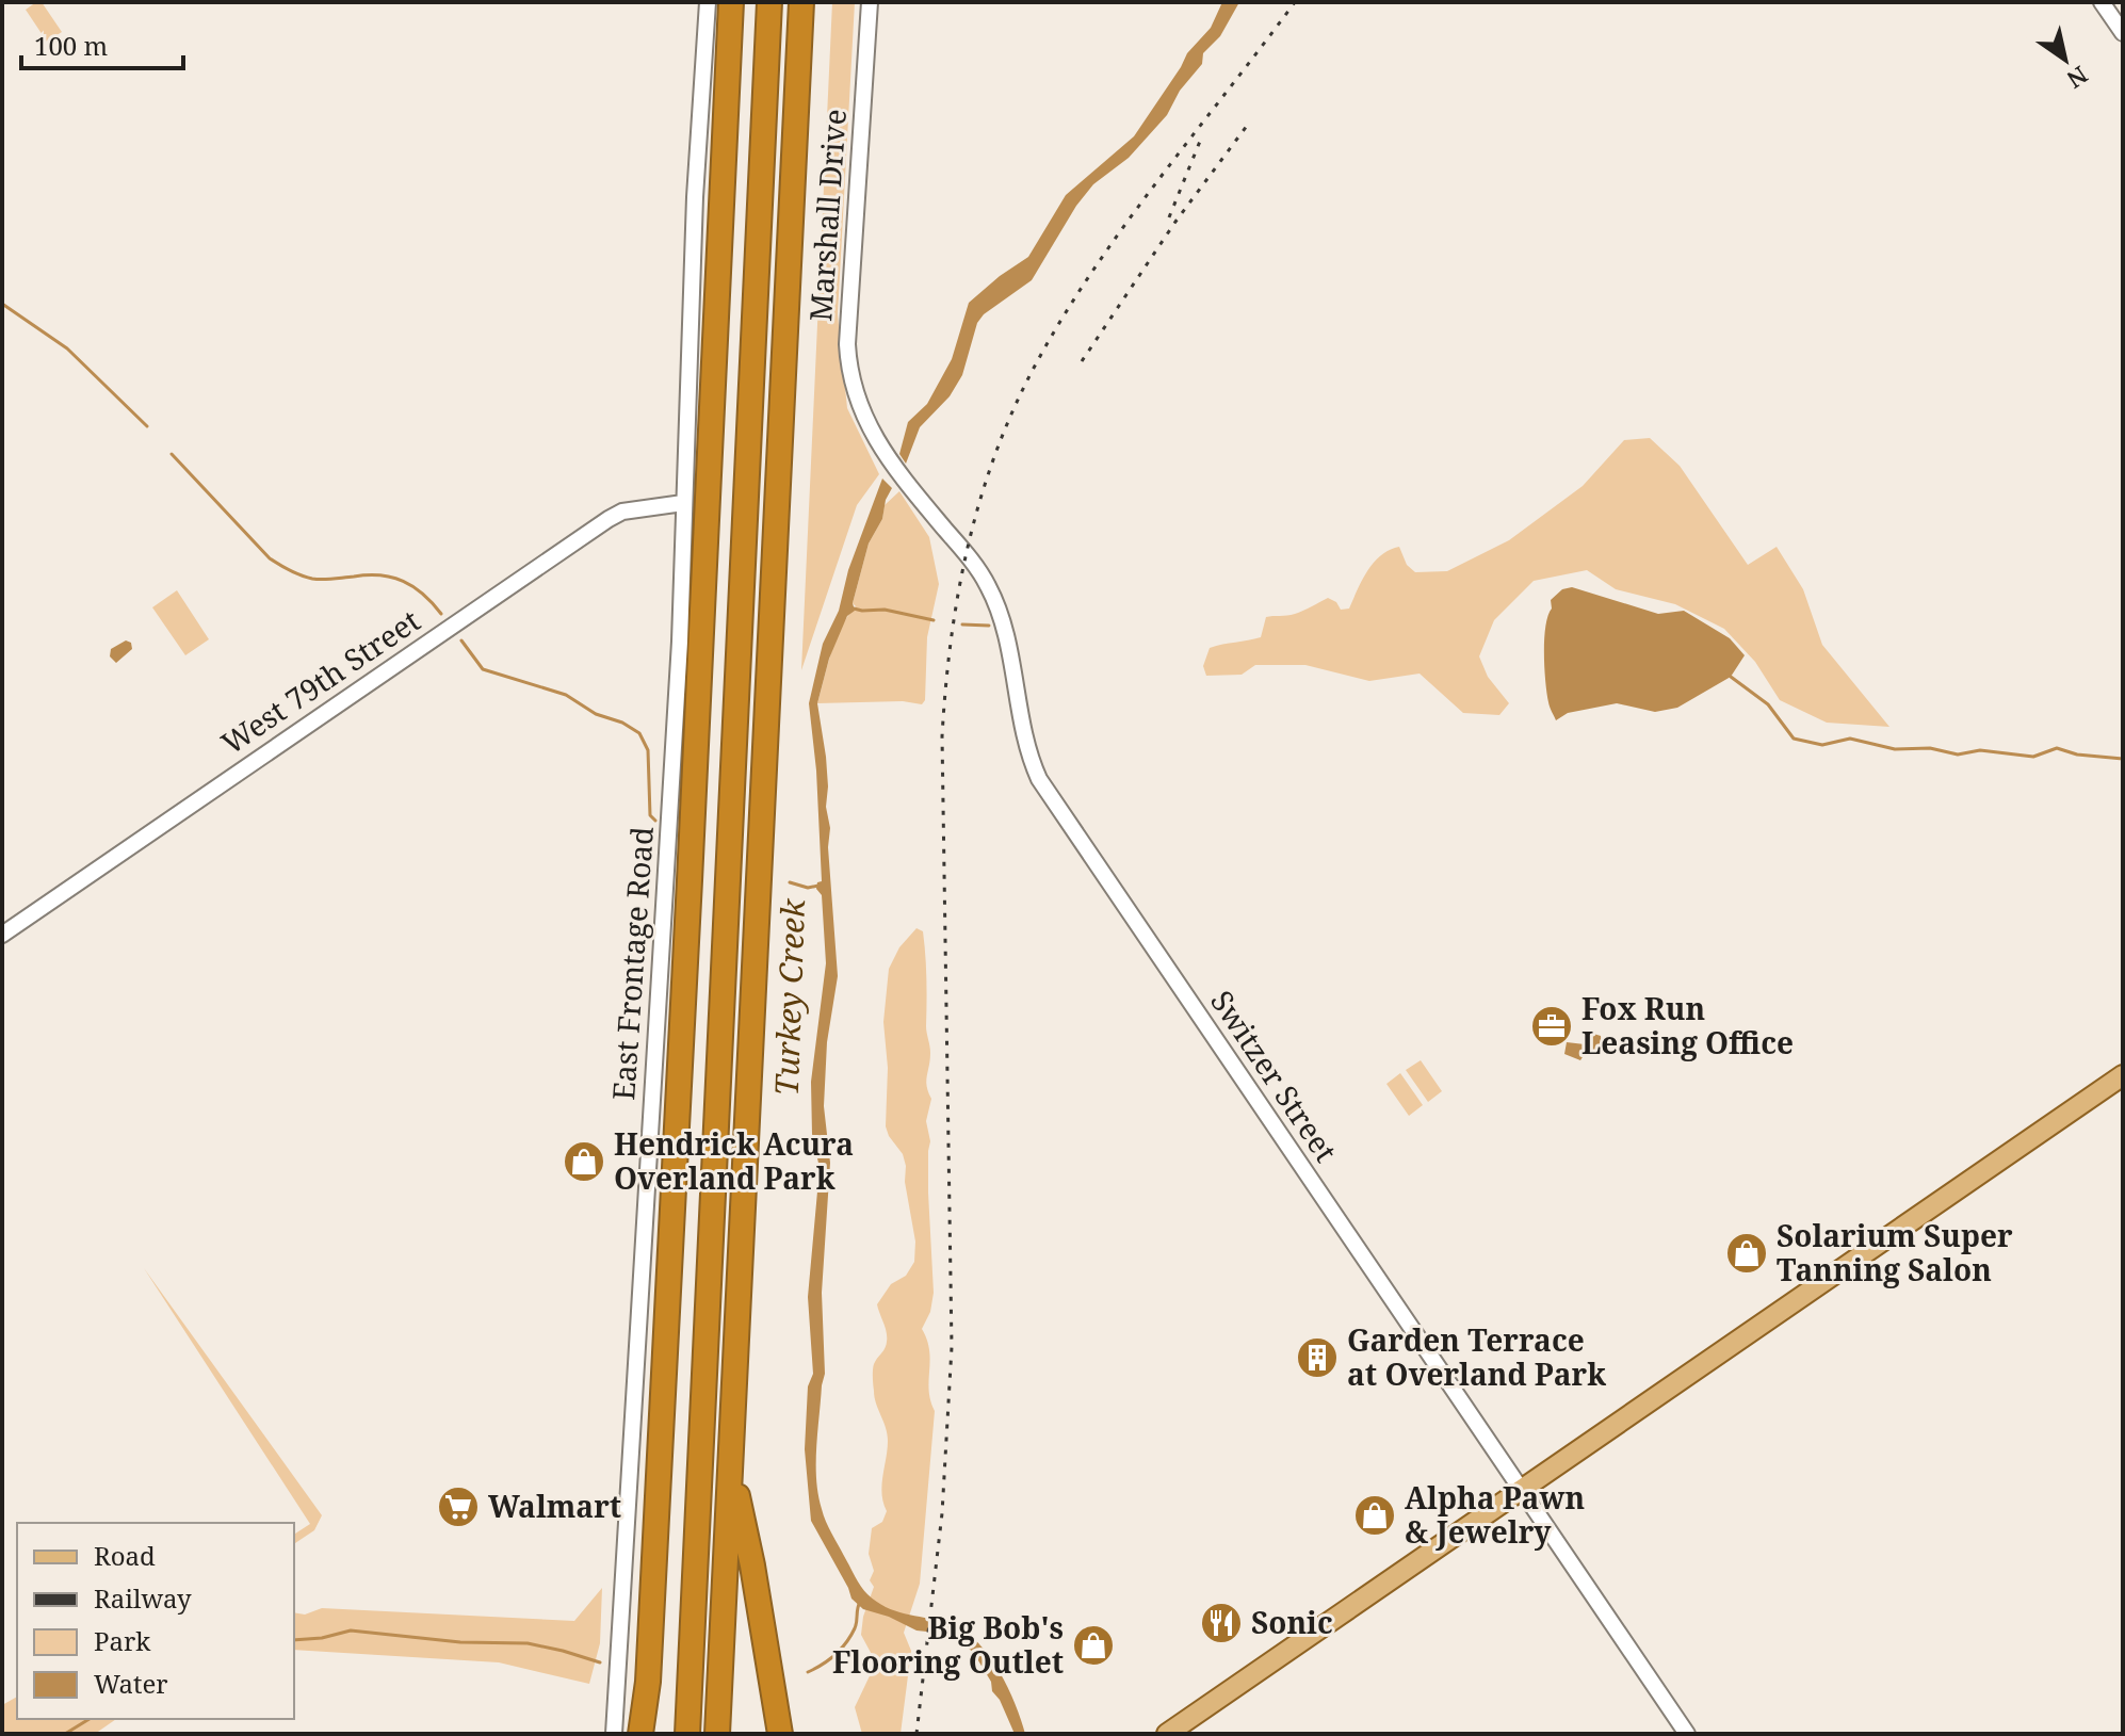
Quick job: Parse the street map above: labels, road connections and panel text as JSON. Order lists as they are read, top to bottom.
{
  "streets": {
    "street": [
      "Marshall Drive",
      "West 79th Street",
      "East Frontage Road",
      "Switzer Street"
    ]
  },
  "crossings": [
    ["Marshall Drive", "Switzer Street"],
    ["West 79th Street", "East Frontage Road"]
  ],
  "water": ["Turkey Creek"],
  "places": {
    "office": ["Fox Run Leasing Office"],
    "shop": [
      "Hendrick Acura Overland Park",
      "Solarium Super Tanning Salon",
      "Alpha Pawn & Jewelry",
      "Big Bob's Flooring Outlet"
    ],
    "building": ["Garden Terrace at Overland Park"],
    "supermarket": ["Walmart"],
    "restaurant": ["Sonic"]
  },
  "legend": [
    "Road",
    "Railway",
    "Park",
    "Water"
  ],
  "scale_bar": "100 m",
  "north": "bottom right"
}
